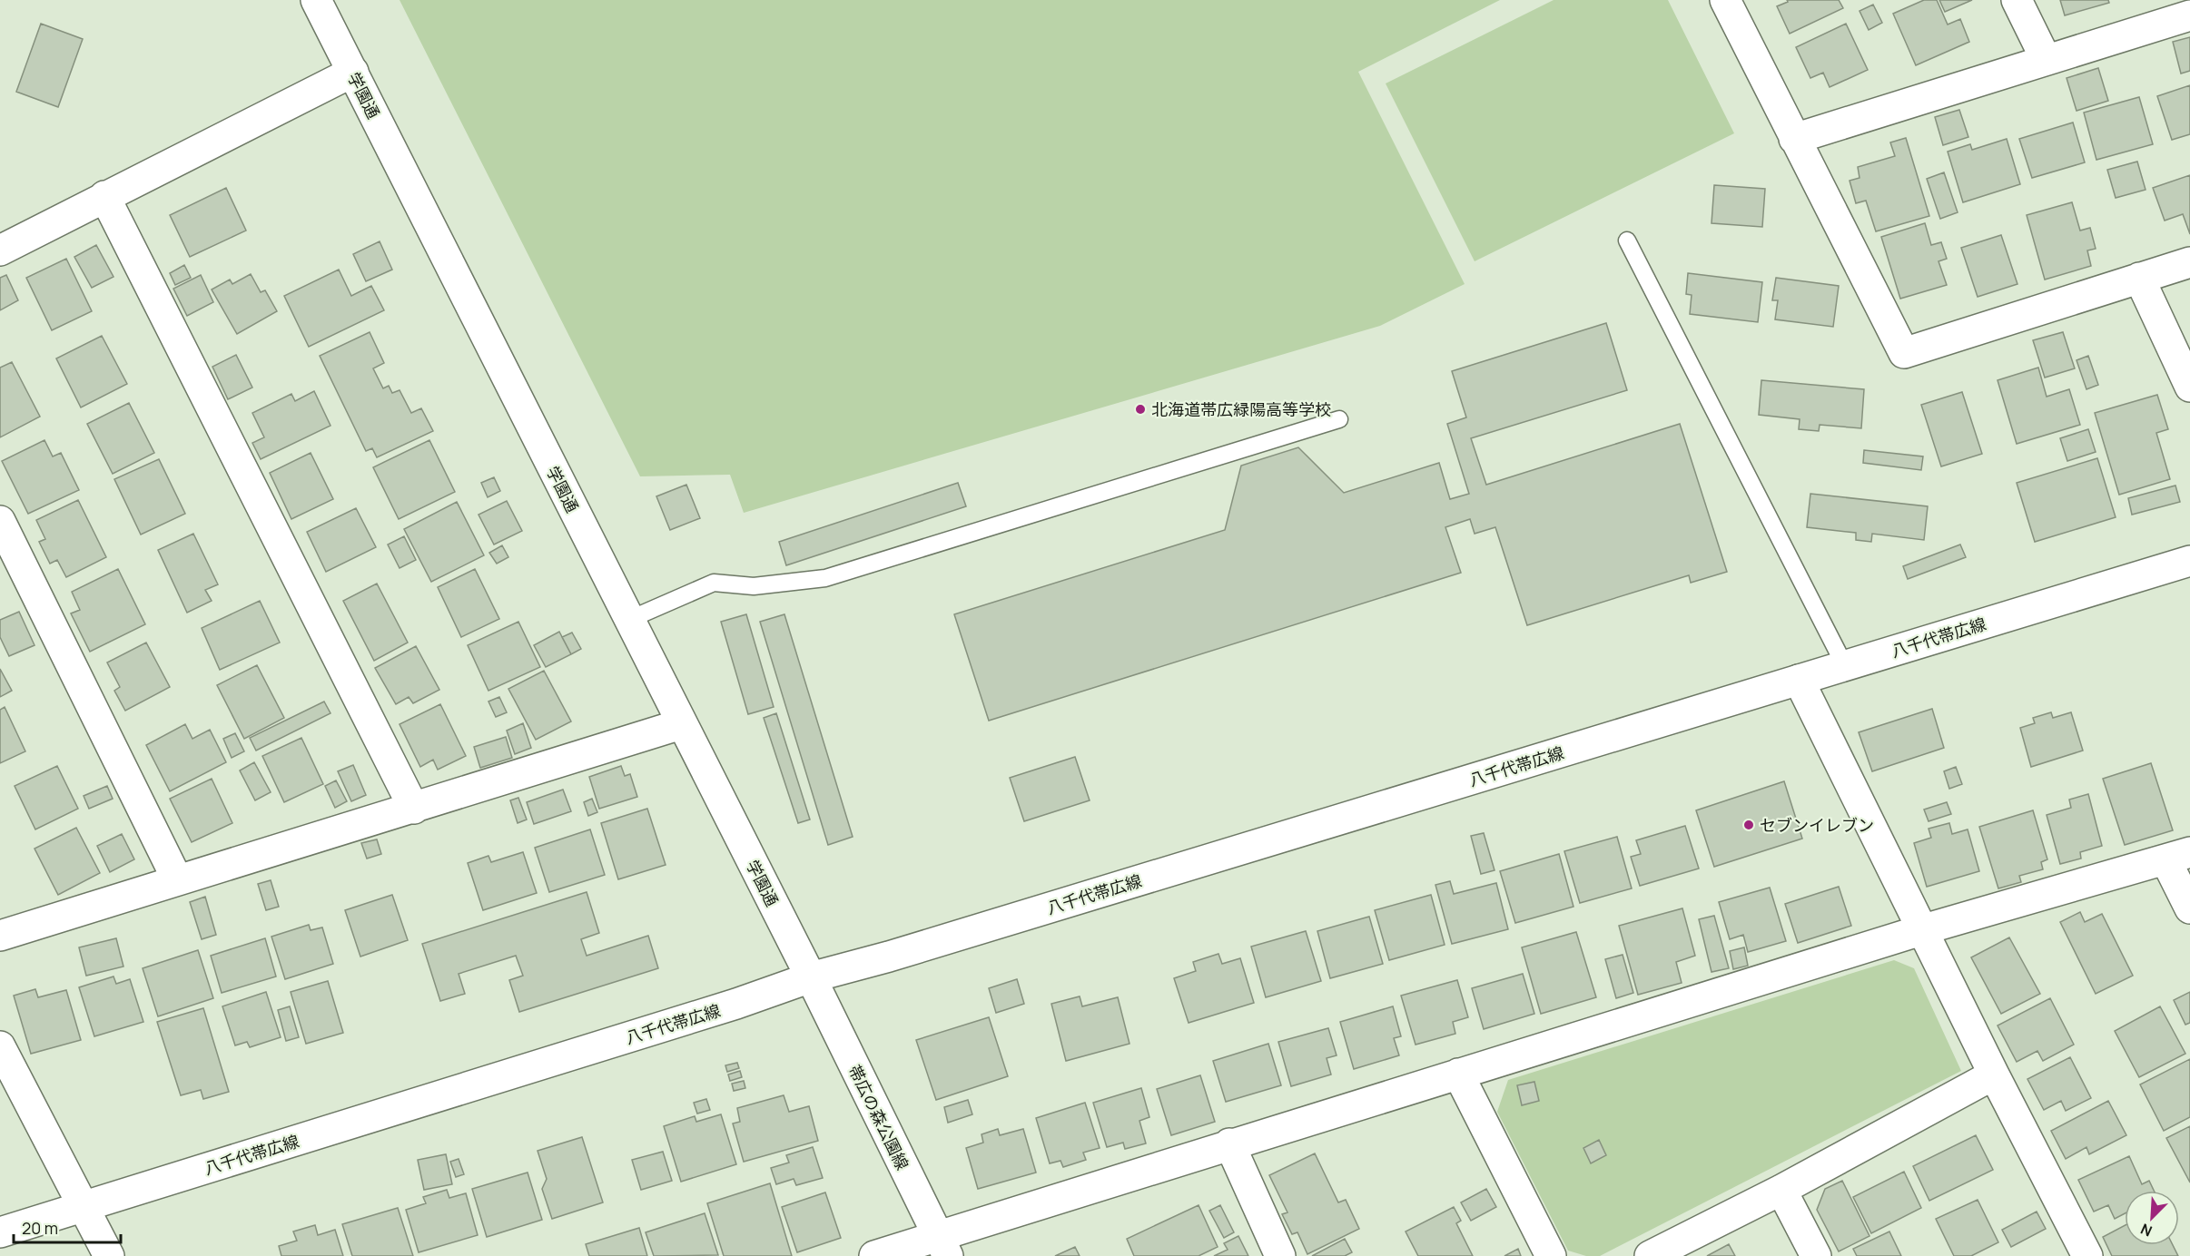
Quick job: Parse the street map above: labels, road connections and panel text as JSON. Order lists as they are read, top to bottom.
{
  "streets": {
    "street": ["学園通", "八千代帯広線", "帯広の森公園線"]
  },
  "crossings": [
    ["学園通", "八千代帯広線"],
    ["学園通", "帯広の森公園線"],
    ["八千代帯広線", "帯広の森公園線"]
  ],
  "places": ["北海道帯広緑陽高等学校", "セブンイレブン"],
  "scale_bar": "20 m",
  "north": "bottom left"
}
